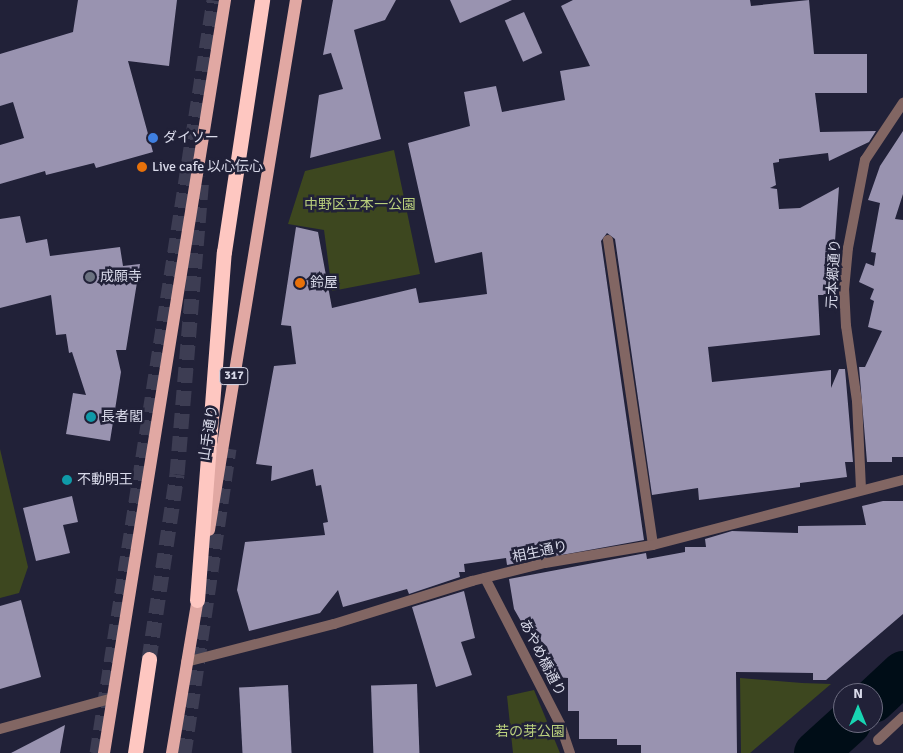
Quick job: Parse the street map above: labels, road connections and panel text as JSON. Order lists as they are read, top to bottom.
{
  "streets": {
    "main road": ["317", "山手通り"],
    "street": ["元本郷通り", "相生通り", "あやめ橋通り"]
  },
  "crossings": [
    ["元本郷通り", "相生通り"],
    ["山手通り", "相生通り"],
    ["相生通り", "あやめ橋通り"]
  ],
  "parks": ["中野区立本一公園", "若の芽公園"],
  "places": [
    "ダイソー",
    "Live cafe 以心伝心",
    "成願寺",
    "鈴屋",
    "長者閣",
    "不動明王"
  ],
  "north": "top"
}
